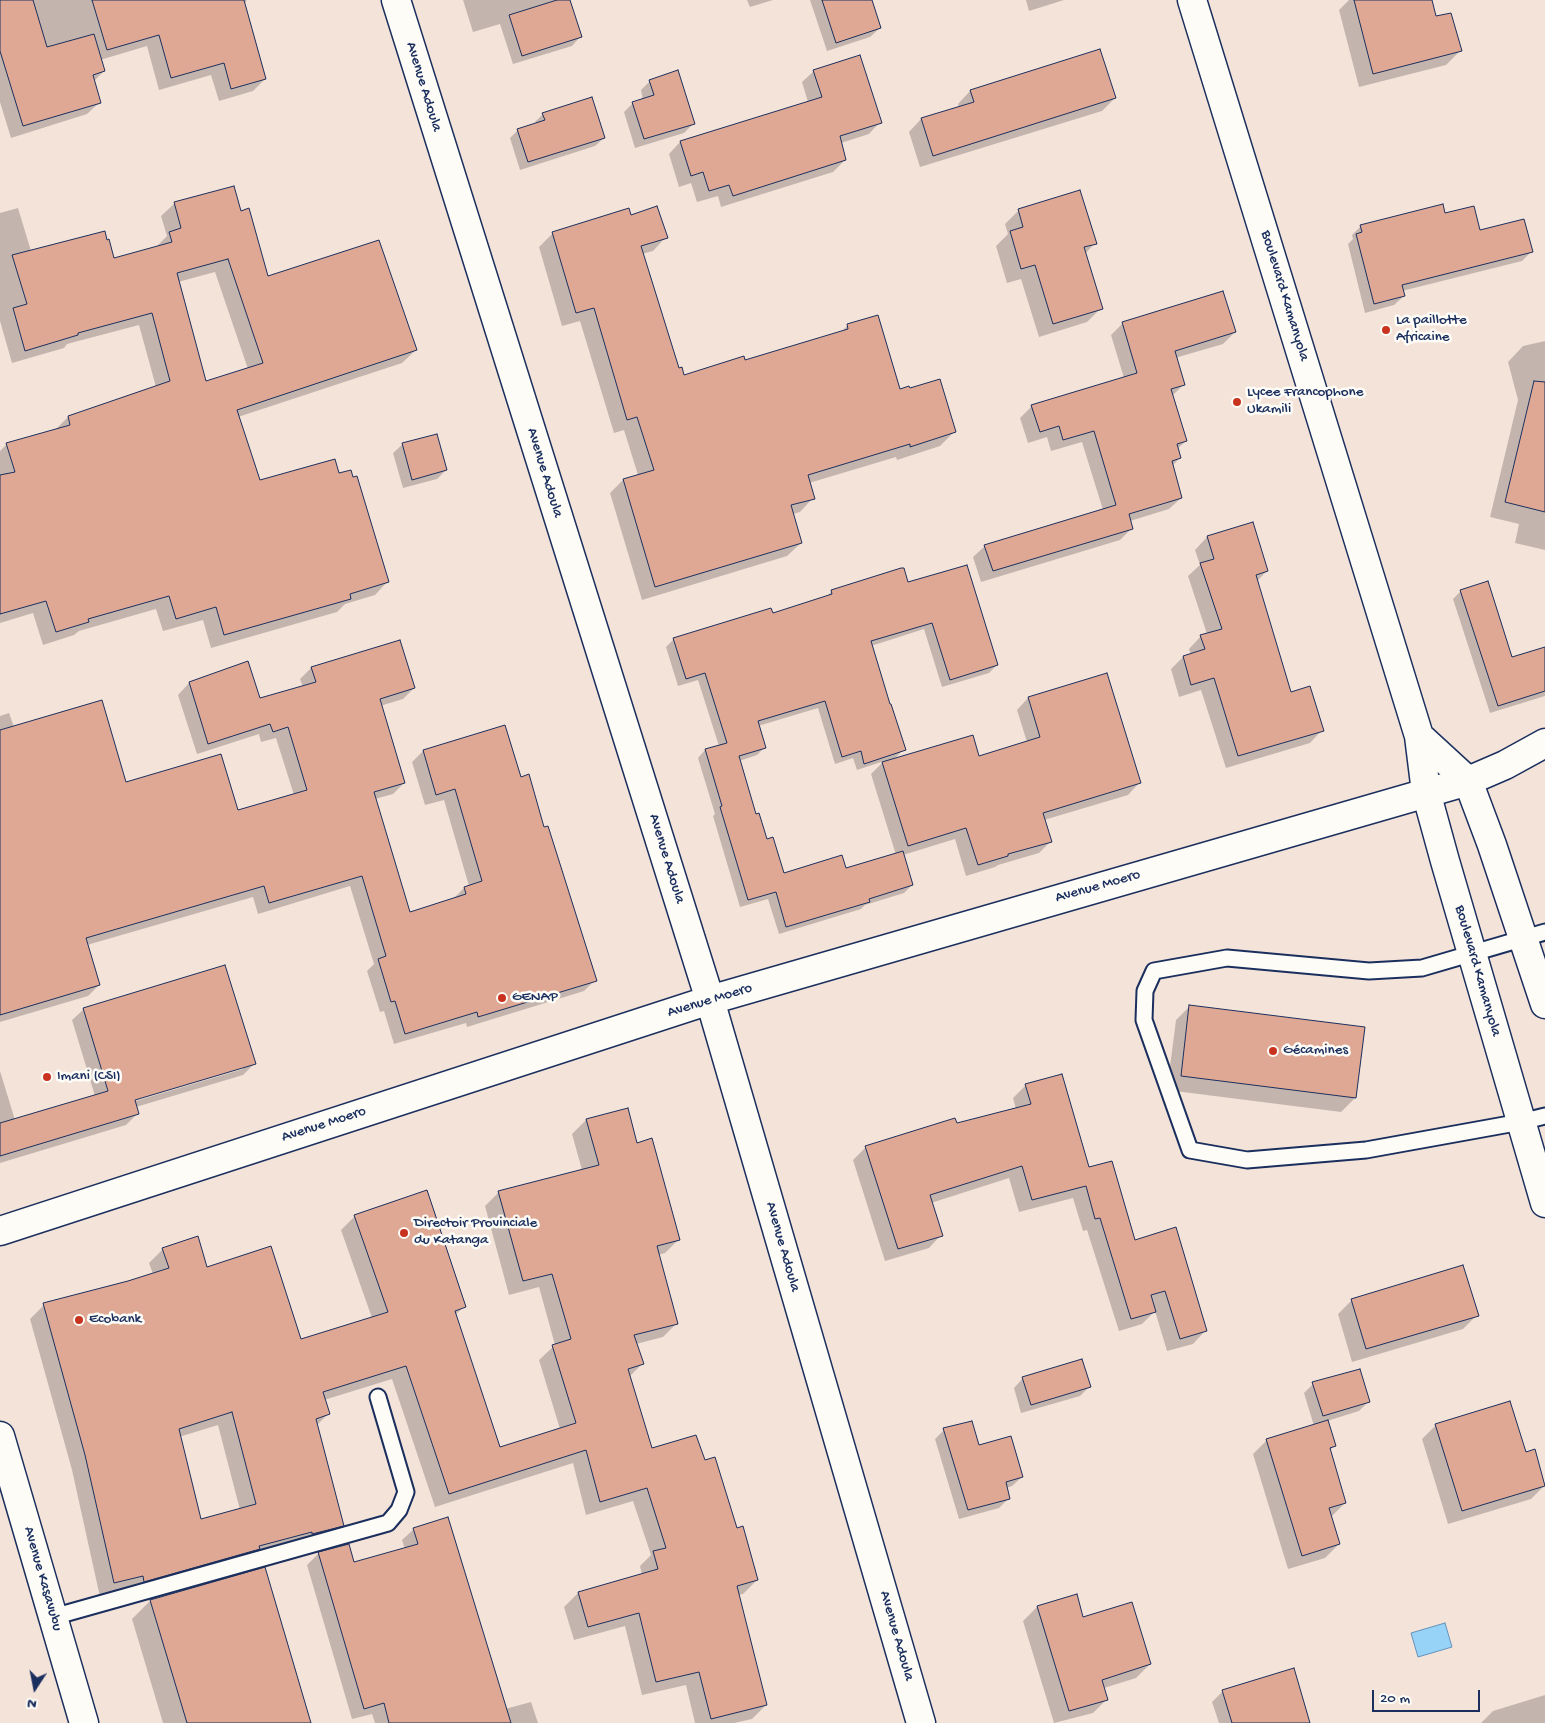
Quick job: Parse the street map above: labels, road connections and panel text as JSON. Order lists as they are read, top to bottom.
{
  "streets": {
    "street": [
      "Avenue Adoula",
      "Boulevard Kamanyola",
      "Avenue Moero",
      "Avenue Kasavubu"
    ]
  },
  "crossings": [
    ["Avenue Adoula", "Avenue Moero"],
    ["Boulevard Kamanyola", "Avenue Moero"]
  ],
  "places": [
    "La paillotte Africaine",
    "Lycee Francophone Ukamili",
    "GENAP",
    "Gécamines",
    "Imani (CSI)",
    "Directoir Provinciale du Katanga",
    "Ecobank"
  ],
  "scale_bar": "20 m",
  "north": "bottom"
}
